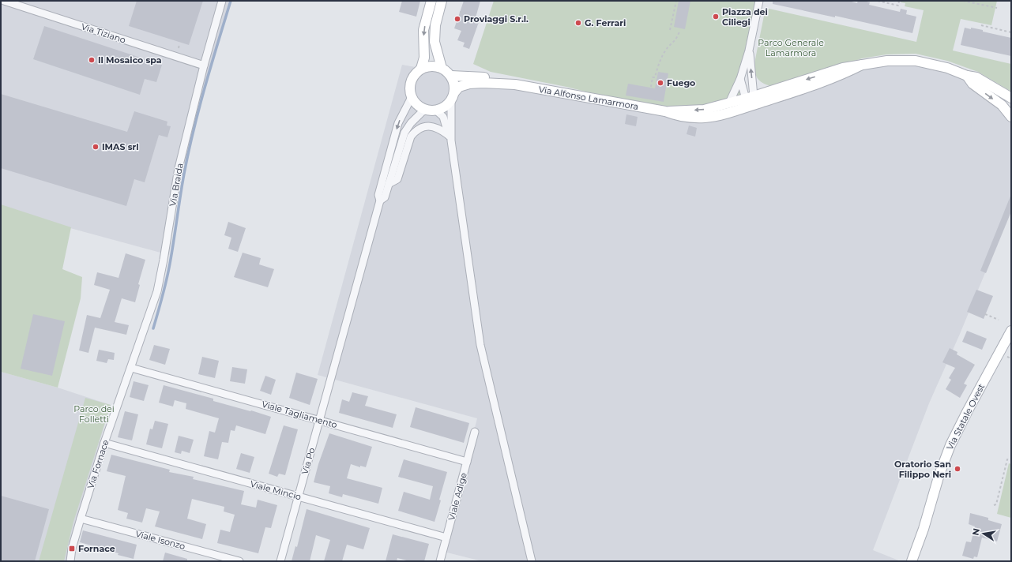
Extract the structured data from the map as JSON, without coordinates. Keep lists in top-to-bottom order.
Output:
{
  "streets": {
    "street": [
      "Via Tiziano",
      "Via Alfonso Lamarmora",
      "Via Braida",
      "Viale Tagliamento",
      "Via Statale Ovest",
      "Via Po",
      "Via Fornace",
      "Viale Mincio",
      "Viale Adige",
      "Viale Isonzo"
    ]
  },
  "crossings": [
    ["Via Tiziano", "Via Braida"],
    ["Via Braida", "Viale Tagliamento"],
    ["Via Braida", "Via Fornace"],
    ["Viale Tagliamento", "Via Po"],
    ["Viale Tagliamento", "Via Fornace"],
    ["Viale Tagliamento", "Viale Adige"],
    ["Via Po", "Viale Mincio"],
    ["Via Fornace", "Viale Mincio"],
    ["Via Fornace", "Viale Isonzo"],
    ["Viale Mincio", "Viale Adige"]
  ],
  "parks": ["Parco Generale Lamarmora", "Parco dei Folletti"],
  "places": {
    "other": [
      "Piazza dei Ciliegi",
      "Proviaggi S.r.l.",
      "G. Ferrari",
      "Il Mosaico spa",
      "Fuego",
      "IMAS srl",
      "Oratorio San Filippo Neri"
    ],
    "transit": ["Fornace"]
  },
  "north": "left"
}
